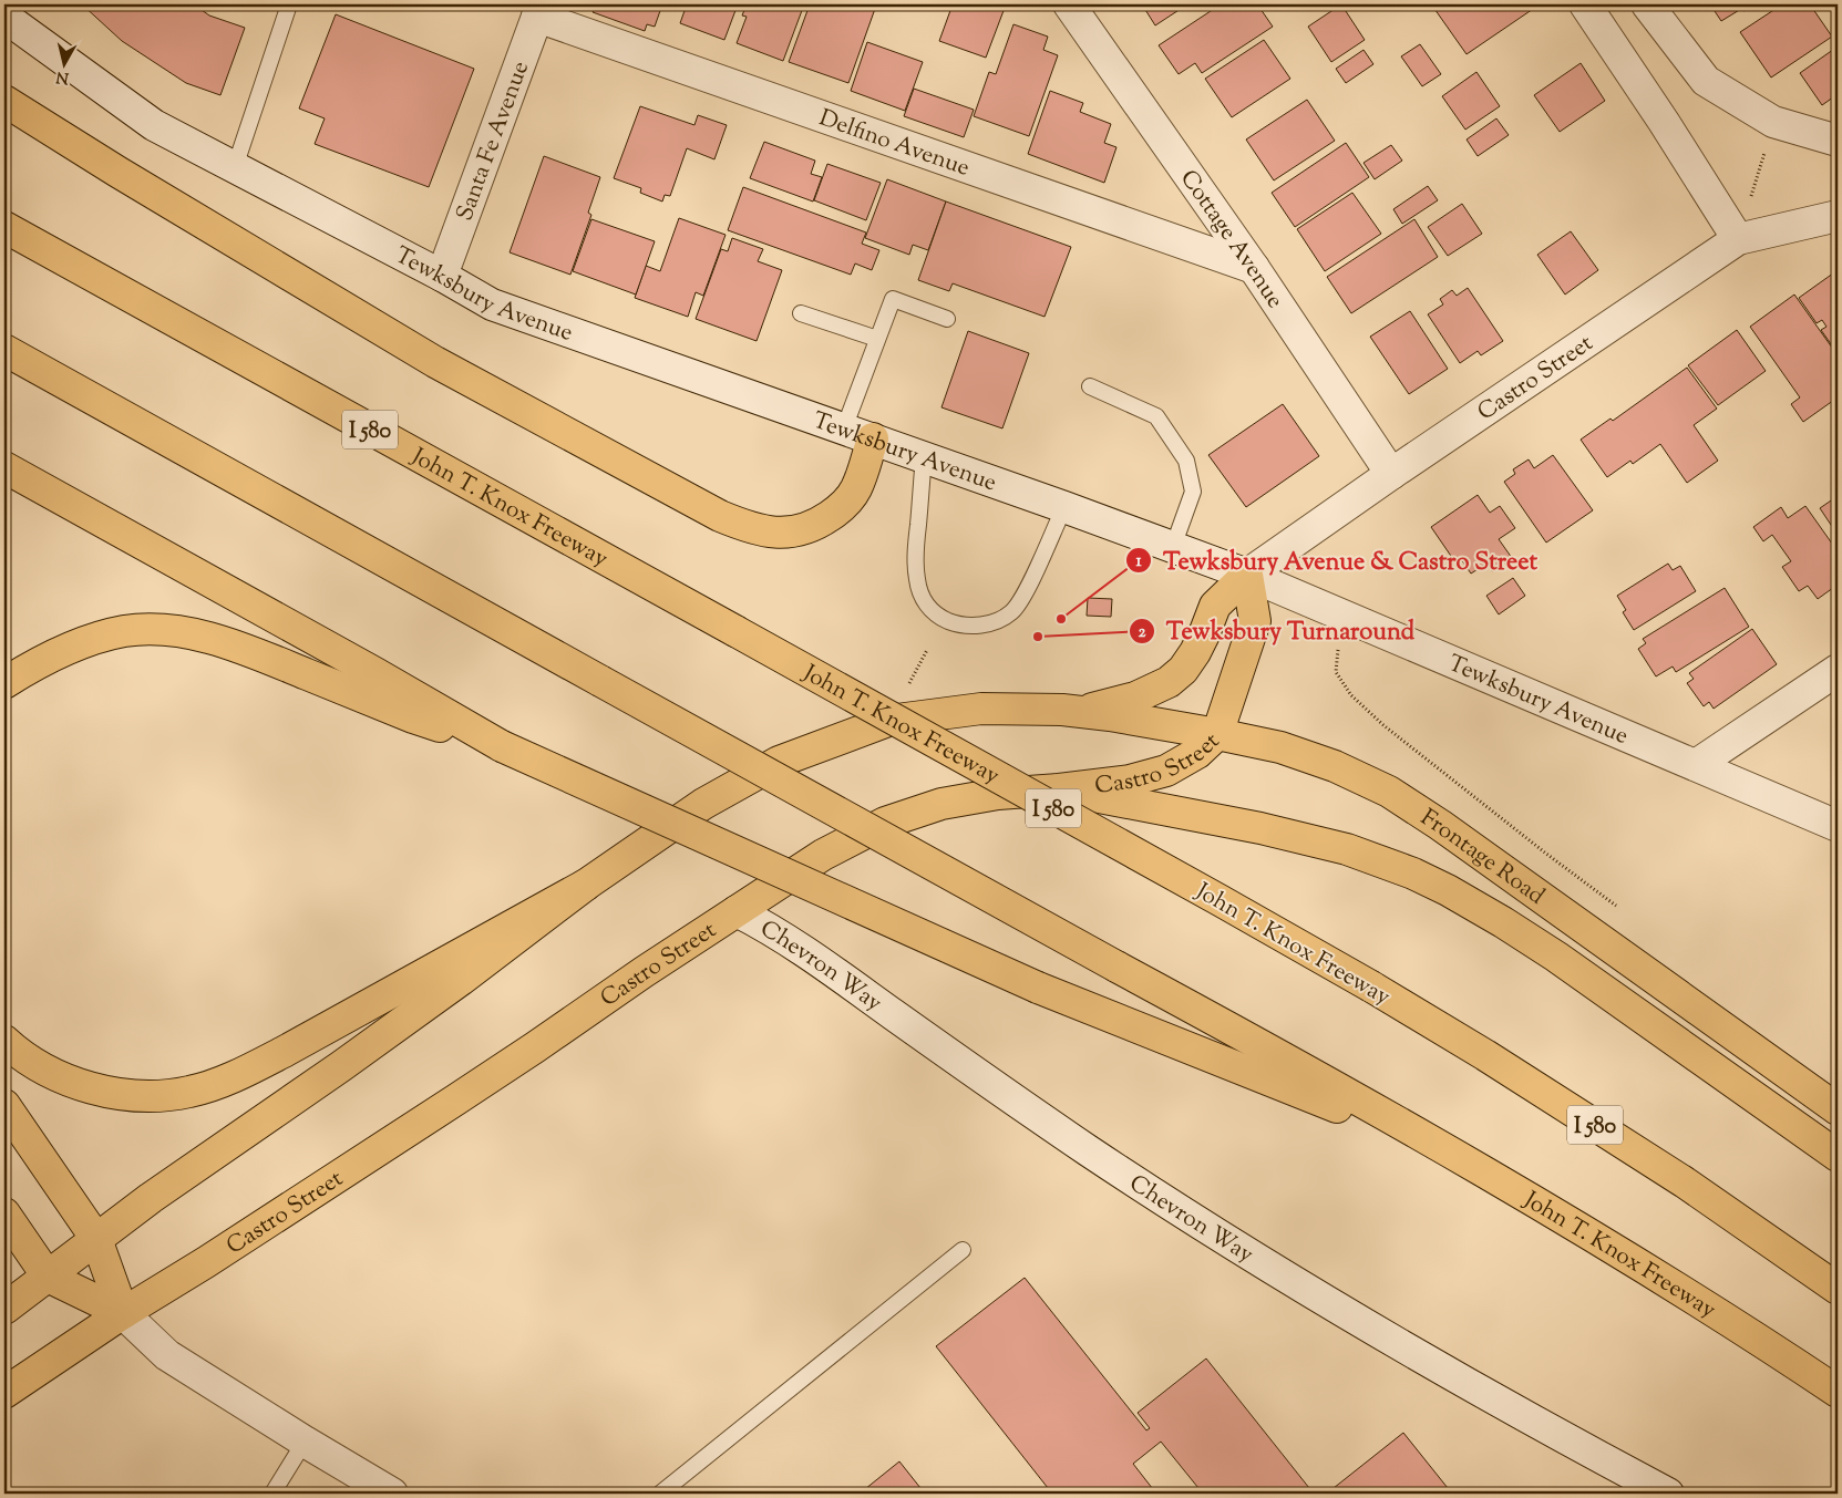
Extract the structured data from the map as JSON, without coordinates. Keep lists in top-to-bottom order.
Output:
{
  "streets": {
    "main road": [
      "Castro Street",
      "I 580",
      "John T. Knox Freeway",
      "Frontage Road"
    ],
    "street": [
      "Santa Fe Avenue",
      "Delfino Avenue",
      "Cottage Avenue",
      "Tewksbury Avenue",
      "Chevron Way"
    ]
  },
  "crossings": [
    ["Santa Fe Avenue", "Delfino Avenue"],
    ["Santa Fe Avenue", "Tewksbury Avenue"],
    ["Delfino Avenue", "Cottage Avenue"],
    ["Cottage Avenue", "Castro Street"],
    ["Tewksbury Avenue", "Castro Street"],
    ["Castro Street", "Frontage Road"],
    ["Castro Street", "Chevron Way"]
  ],
  "places": ["Tewksbury Avenue & Castro Street", "Tewksbury Turnaround"],
  "north": "bottom"
}
